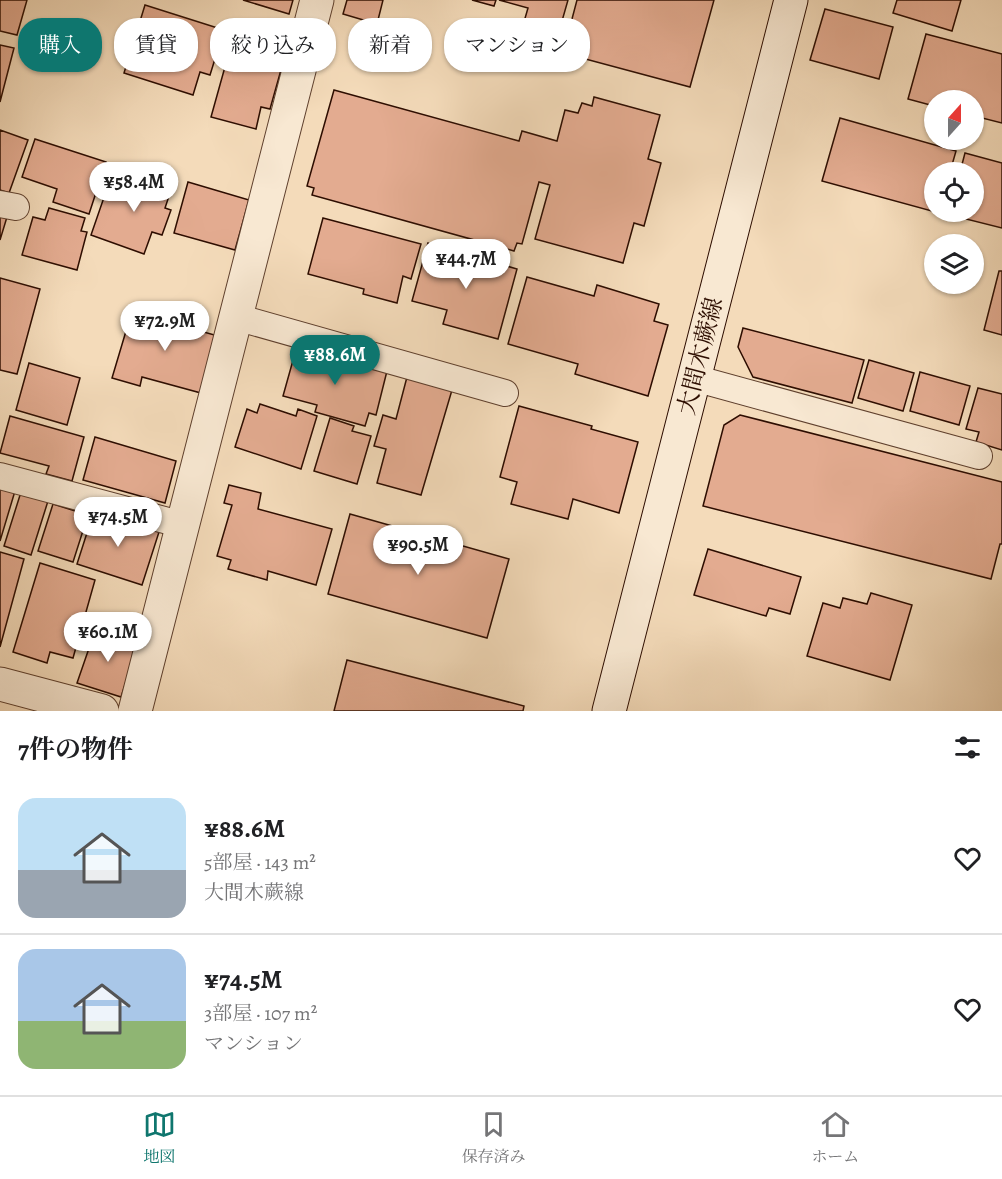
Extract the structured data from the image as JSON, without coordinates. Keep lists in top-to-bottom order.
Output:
{
  "streets": {
    "street": ["大間木蕨線"]
  },
  "north": "top",
  "page": {
    "chip": [
      "購入",
      "賃貸",
      "絞り込み",
      "新着",
      "マンション"
    ],
    "price": [
      "¥58.4M",
      "¥44.7M",
      "¥72.9M",
      "¥88.6M",
      "¥74.5M",
      "¥90.5M",
      "¥60.1M"
    ],
    "heading": "7件の物件",
    "list": [
      {
        "name": "¥88.6M",
        "note": "5部屋 · 143 m² · 大間木蕨線"
      },
      {
        "name": "¥74.5M",
        "note": "3部屋 · 107 m² · マンション"
      }
    ],
    "tabs": ["地図", "保存済み", "ホーム"]
  }
}
